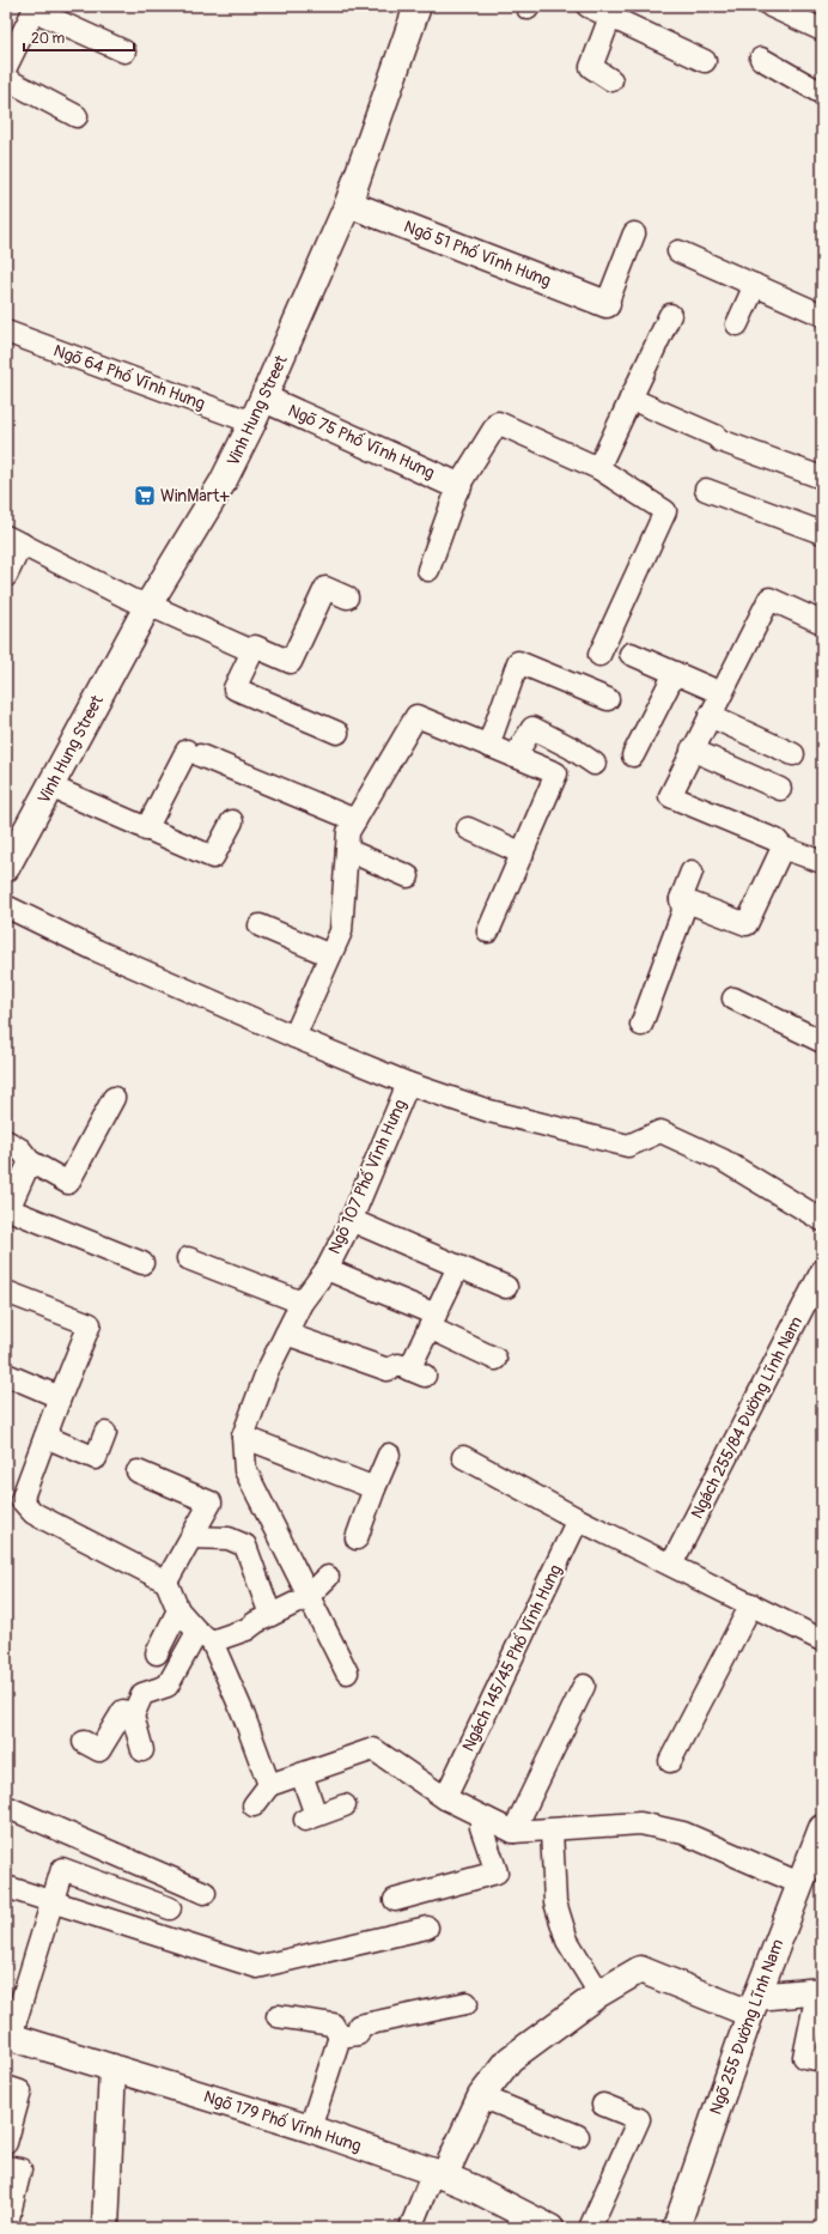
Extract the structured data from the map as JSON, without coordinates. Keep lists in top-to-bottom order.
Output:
{
  "streets": {
    "street": [
      "Ngõ 51 Phố Vĩnh Hưng",
      "Vinh Hung Street",
      "Ngõ 75 Phố Vĩnh Hưng",
      "Ngõ 255 Đường Lĩnh Nam",
      "Ngõ 179 Phố Vĩnh Hưng"
    ],
    "lane": [
      "Ngõ 64 Phố Vĩnh Hưng",
      "Ngõ 107 Phố Vĩnh Hưng",
      "Ngách 255/84 Đường Lĩnh Nam",
      "Ngách 145/45 Phố Vĩnh Hưng"
    ]
  },
  "crossings": [
    ["Ngõ 51 Phố Vĩnh Hưng", "Vinh Hung Street"],
    ["Ngõ 64 Phố Vĩnh Hưng", "Vinh Hung Street"],
    ["Vinh Hung Street", "Ngõ 75 Phố Vĩnh Hưng"]
  ],
  "places": {
    "supermarket": ["WinMart+"]
  },
  "scale_bar": "20 m"
}
